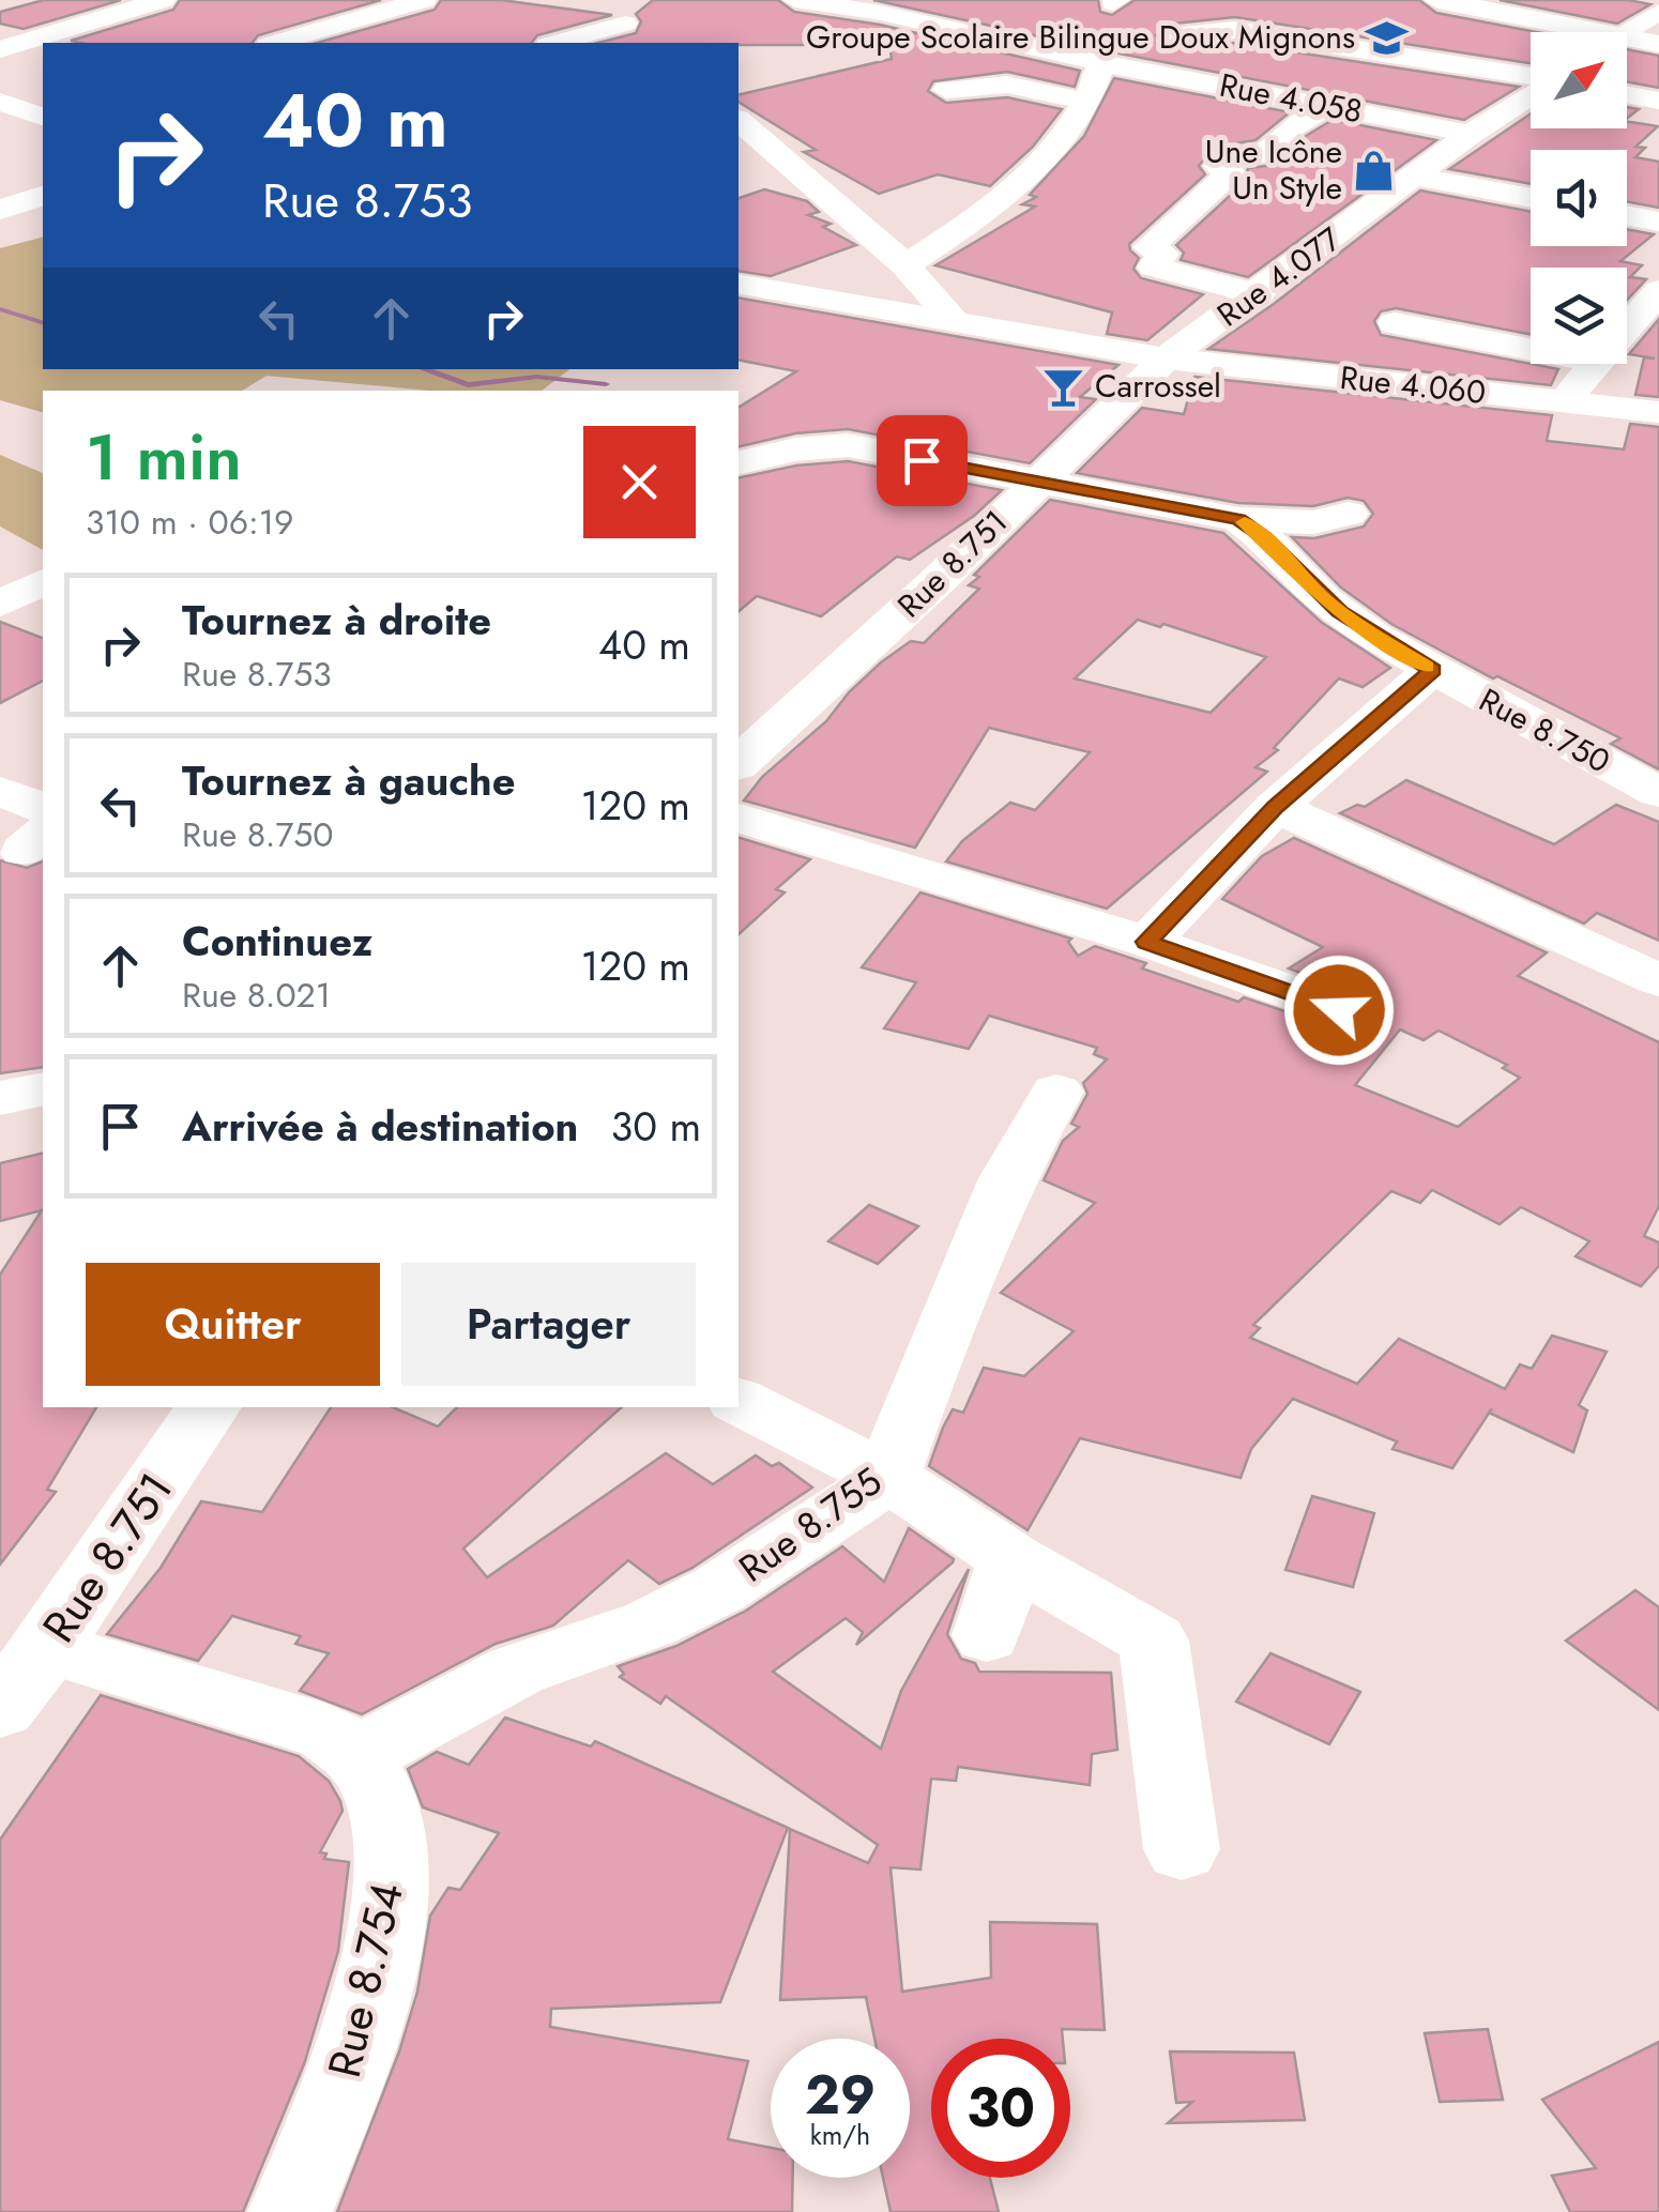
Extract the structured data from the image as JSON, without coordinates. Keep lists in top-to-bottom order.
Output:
{
  "streets": {
    "main road": ["Rue 4.077", "Rue 8.751"],
    "street": [
      "Rue 4.058",
      "Rue 4.060",
      "Rue 8.750",
      "Rue 8.755",
      "Rue 8.754"
    ]
  },
  "crossings": [
    ["Rue 4.058", "Rue 4.077"],
    ["Rue 4.077", "Rue 4.060"],
    ["Rue 4.077", "Rue 8.751"],
    ["Rue 4.060", "Rue 8.751"],
    ["Rue 8.751", "Rue 8.750"],
    ["Rue 8.755", "Rue 8.754"]
  ],
  "places": {
    "school or university": ["Groupe Scolaire Bilingue Doux Mignons"],
    "shop": ["Une Icône Un Style"],
    "bar": ["Carrossel"]
  },
  "north": "top right",
  "page": {
    "turn": ["40 m", "Rue 8.753"],
    "heading": ["1 min", "310 m · 06:19"],
    "list": [
      {
        "name": "Tournez à droite",
        "note": "Rue 8.753",
        "value": "40 m"
      },
      {
        "name": "Tournez à gauche",
        "note": "Rue 8.750",
        "value": "120 m"
      },
      {
        "name": "Continuez",
        "note": "Rue 8.021",
        "value": "120 m"
      },
      {
        "name": "Arrivée à destination",
        "value": "30 m"
      }
    ],
    "buttons": ["Quitter", "Partager"],
    "speed": "29 km/h",
    "limit": "30"
  }
}
